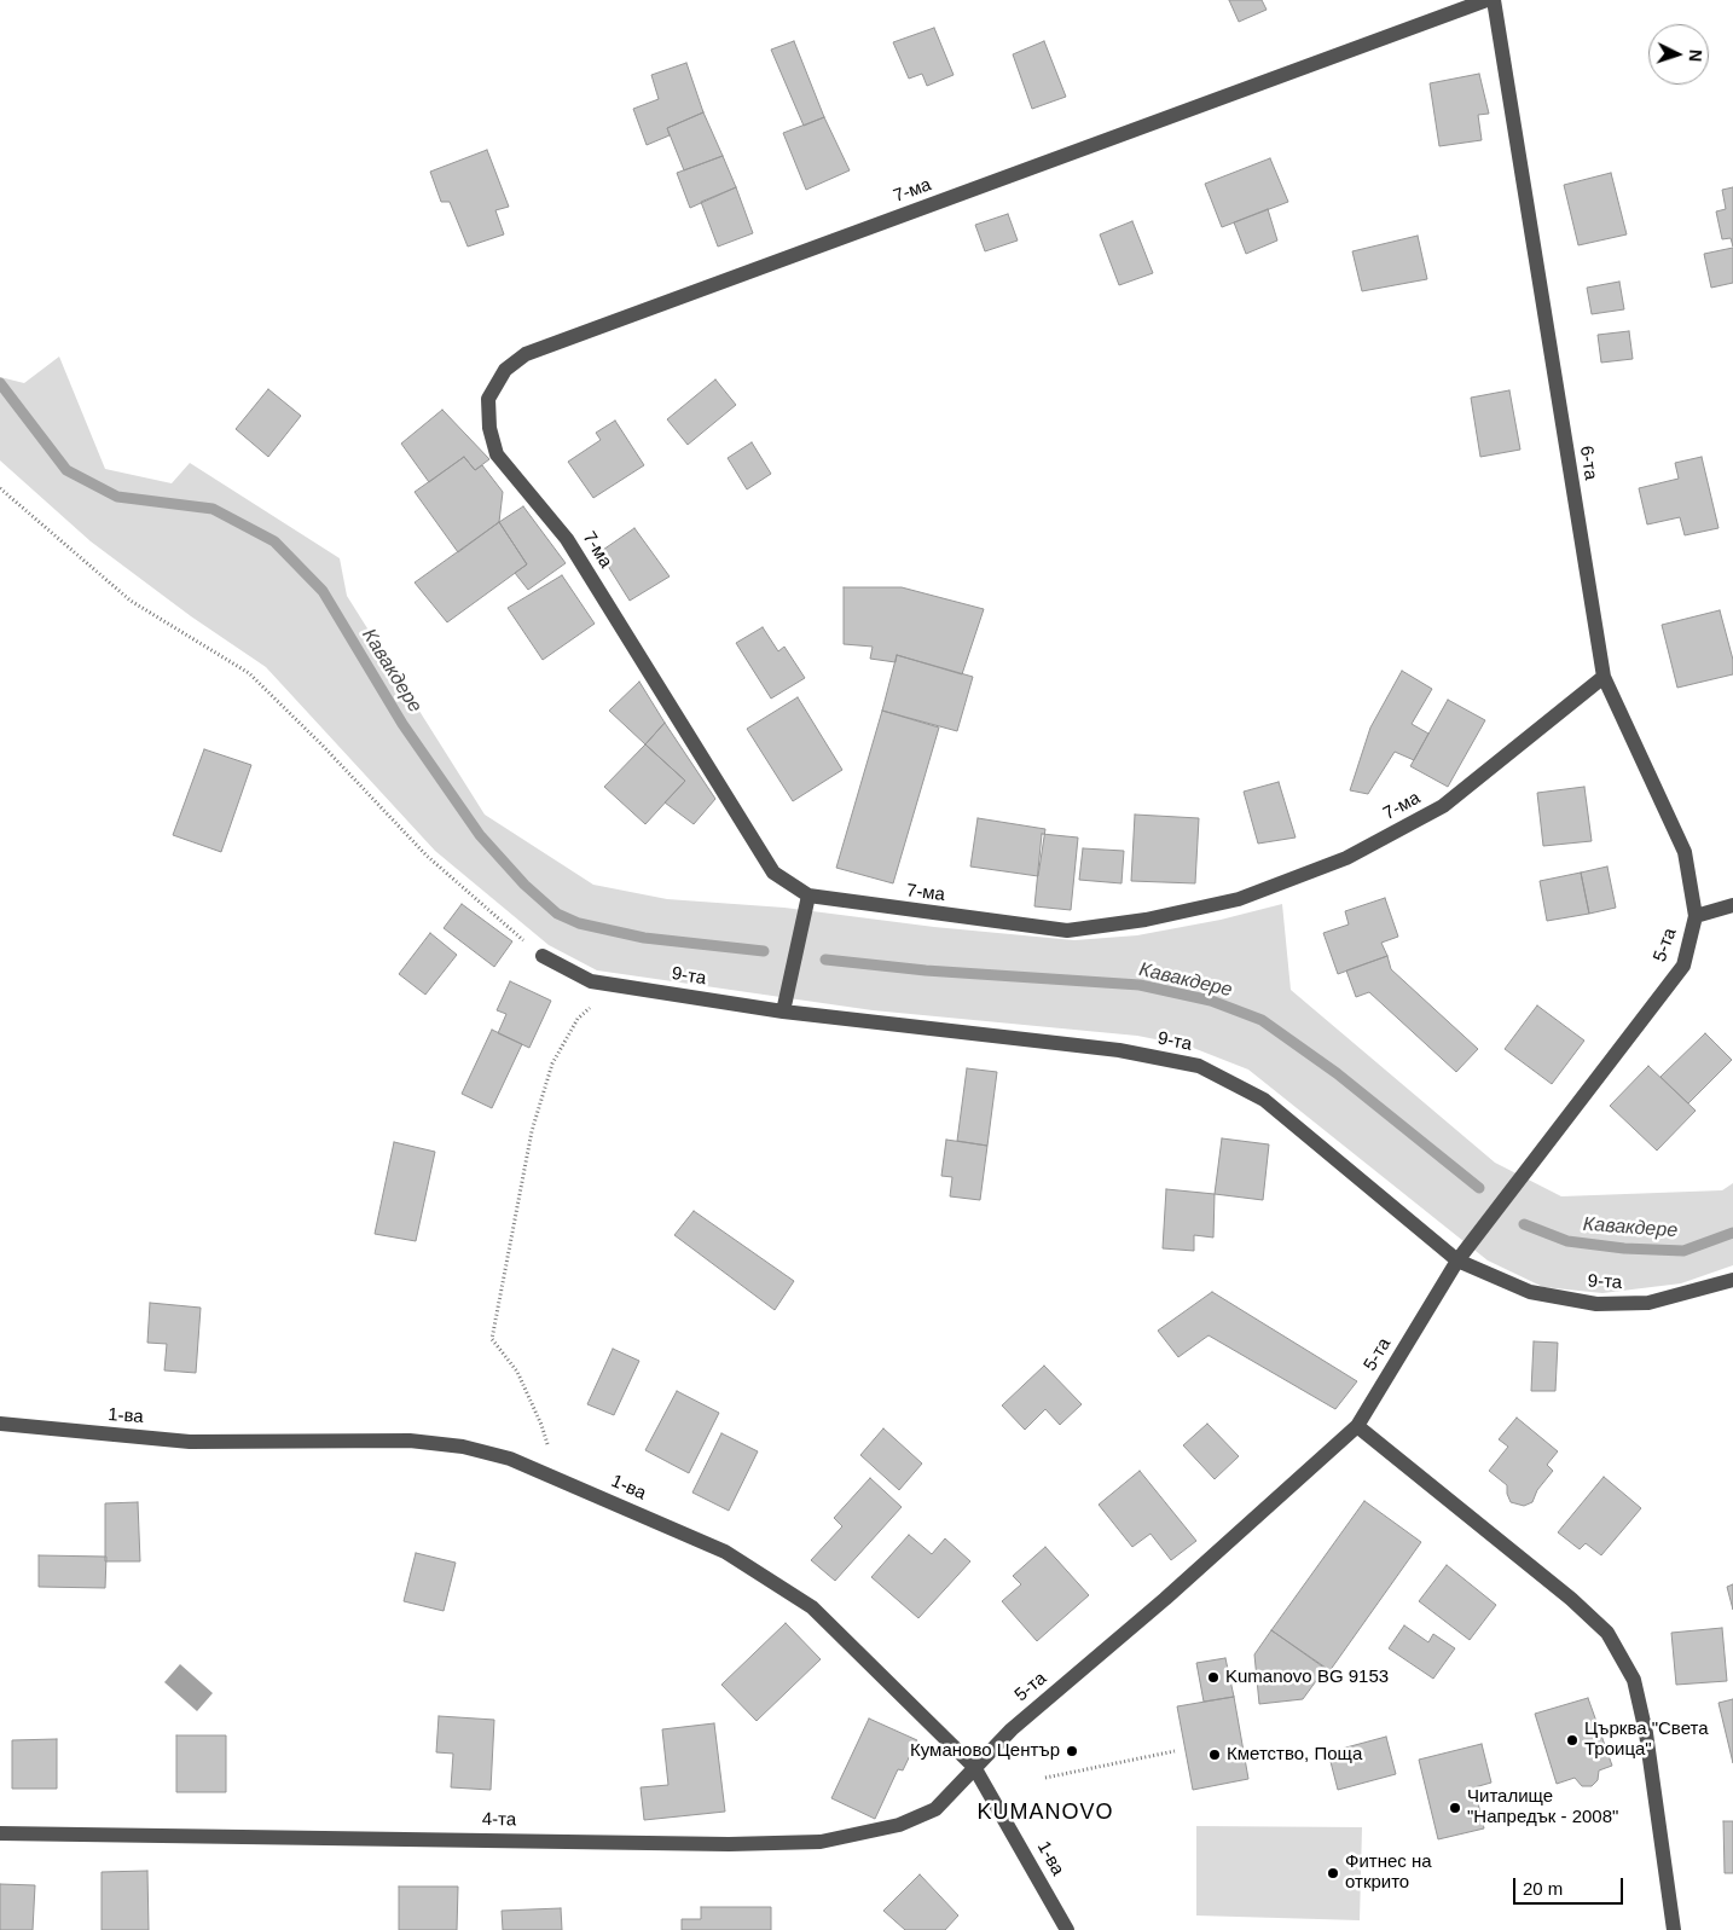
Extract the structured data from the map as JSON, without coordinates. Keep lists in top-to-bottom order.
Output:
{
  "streets": {
    "street": [
      "7-ма",
      "6-та",
      "5-та",
      "9-та",
      "1-ва",
      "4-та"
    ]
  },
  "crossings": [
    ["7-ма", "6-та"],
    ["6-та", "5-та"],
    ["5-та", "9-та"],
    ["5-та", "1-ва"],
    ["5-та", "4-та"],
    ["1-ва", "4-та"]
  ],
  "districts": ["KUMANOVO"],
  "water": ["Кавакдере"],
  "places": [
    "Kumanovo BG 9153",
    "Църква \"Света Троица\"",
    "Куманово Център",
    "Кметство, Поща",
    "Читалище \"Напредък - 2008\"",
    "Фитнес на открито"
  ],
  "scale_bar": "20 m",
  "north": "right"
}
